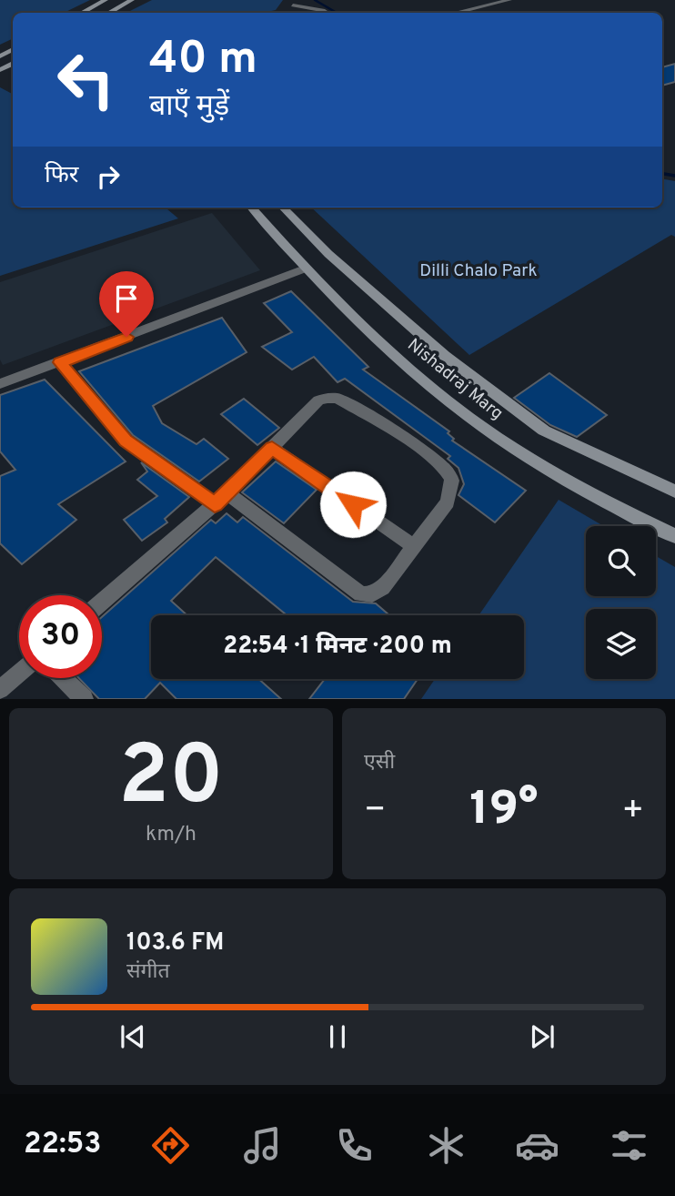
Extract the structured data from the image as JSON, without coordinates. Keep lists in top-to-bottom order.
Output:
{
  "streets": {
    "main road": ["Nishadraj Marg"]
  },
  "parks": ["Dilli Chalo Park"],
  "page": {
    "turn": ["40 m", "बाएँ मुड़ें"],
    "then": "फिर",
    "limit": "30",
    "trip": "22:54 · 1 मिनट · 200 m",
    "tile": [
      ["20", "km/h"],
      "एसी"
    ],
    "heat": ["−", "19°", "+"],
    "song": ["103.6 FM", "संगीत"],
    "tabs": "22:53"
  }
}
